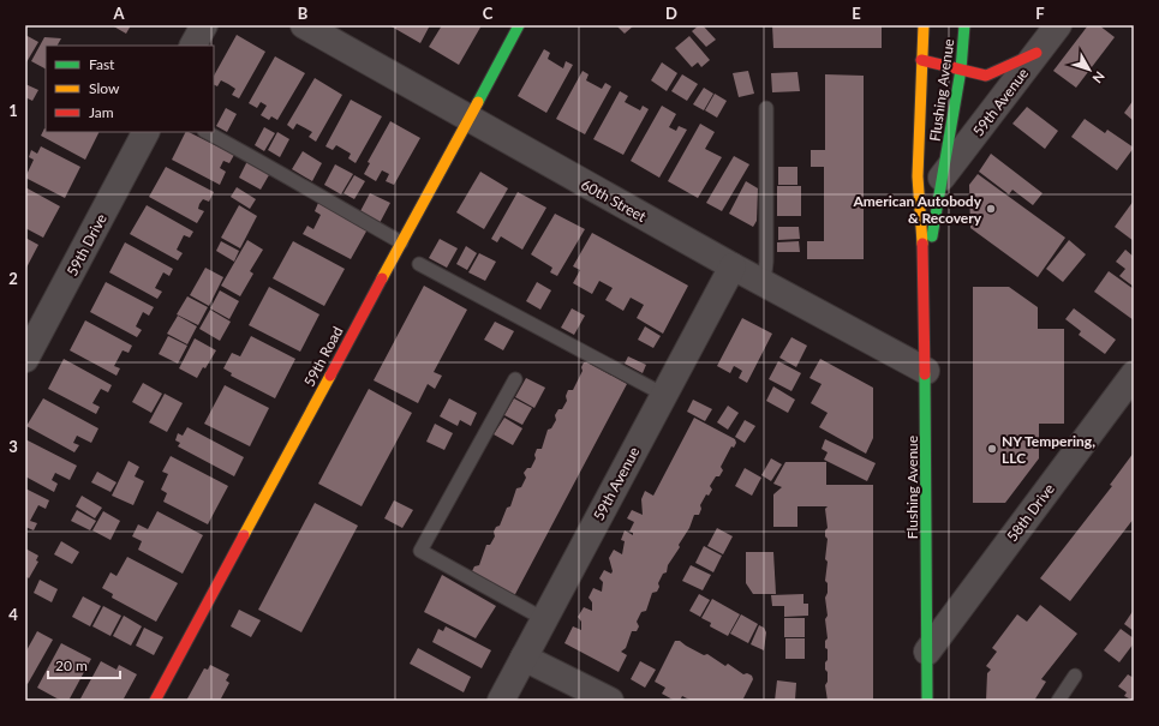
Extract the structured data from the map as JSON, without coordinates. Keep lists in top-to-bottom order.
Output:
{
  "streets": {
    "main road": ["Flushing Avenue", "59th Road"],
    "street": [
      "59th Avenue",
      "60th Street",
      "59th Drive",
      "58th Drive"
    ]
  },
  "crossings": [
    ["Flushing Avenue", "59th Avenue"],
    ["Flushing Avenue", "60th Street"],
    ["Flushing Avenue", "58th Drive"],
    ["59th Avenue", "60th Street"],
    ["60th Street", "59th Road"]
  ],
  "places": ["American Autobody & Recovery", "NY Tempering, LLC"],
  "legend": ["Fast", "Slow", "Jam"],
  "scale_bar": "20 m",
  "north": "bottom right",
  "grid": {
    "columns": [
      "A",
      "B",
      "C",
      "D",
      "E",
      "F"
    ],
    "rows": [
      "1",
      "2",
      "3",
      "4"
    ]
  }
}
